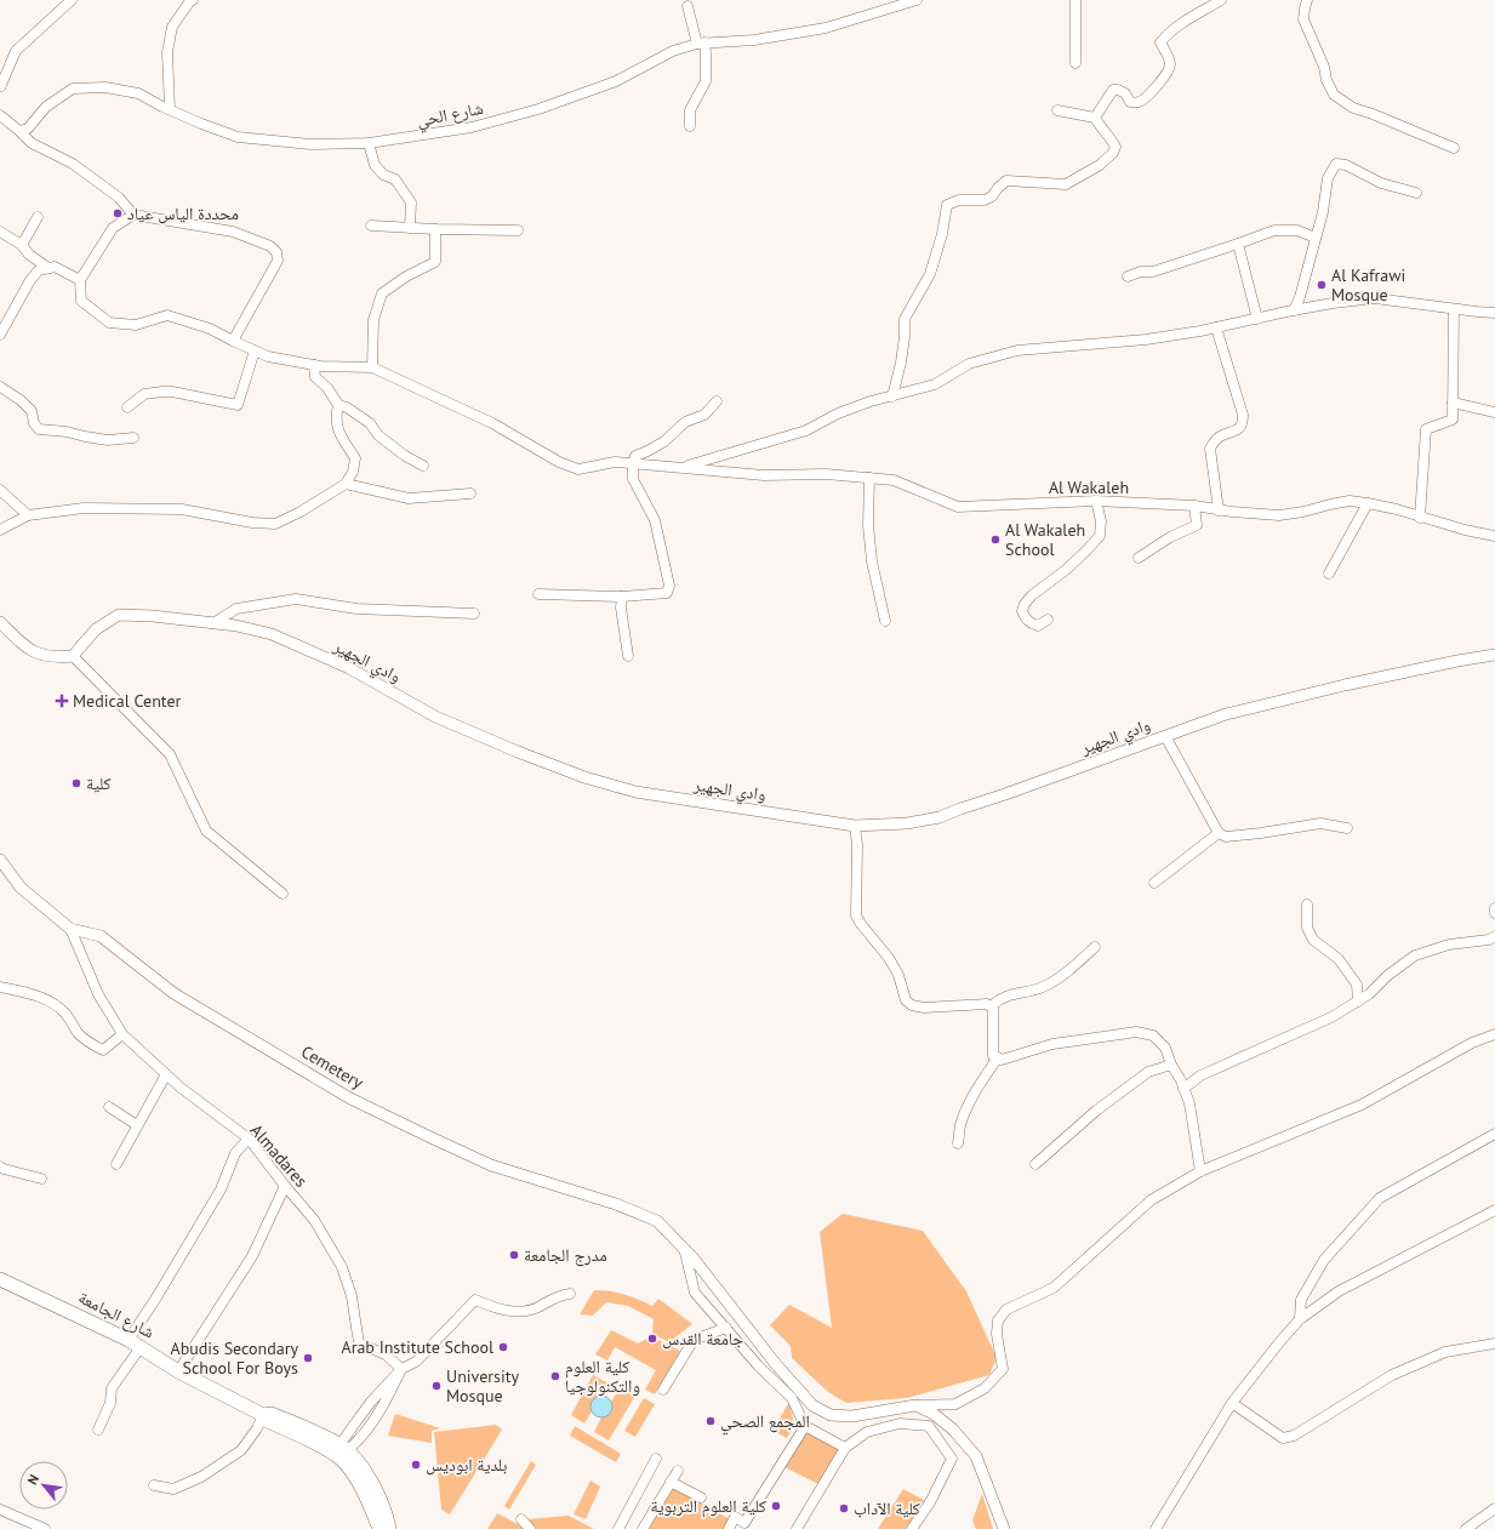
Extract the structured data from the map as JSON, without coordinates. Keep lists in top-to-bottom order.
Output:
{
  "streets": {
    "main road": ["شارع الجامعة"],
    "street": [
      "شارع الحي",
      "Al Wakaleh",
      "وادي الجهير",
      "Cemetery",
      "Almadares"
    ]
  },
  "crossings": [
    ["Cemetery", "Almadares"]
  ],
  "places": {
    "other": [
      "محددة الياس عياد",
      "Al Kafrawi Mosque",
      "Al Wakaleh School",
      "كلية",
      "مدرج الجامعة",
      "جامعة القدس",
      "Arab Institute School",
      "Abudis Secondary School For Boys",
      "كلية العلوم والتكنولوجيا",
      "University Mosque",
      "المجمع الصحي",
      "بلدية ابوديس",
      "كلية العلوم التربوية",
      "كلية الآداب"
    ],
    "health": ["Medical Center"]
  },
  "north": "top left"
}
